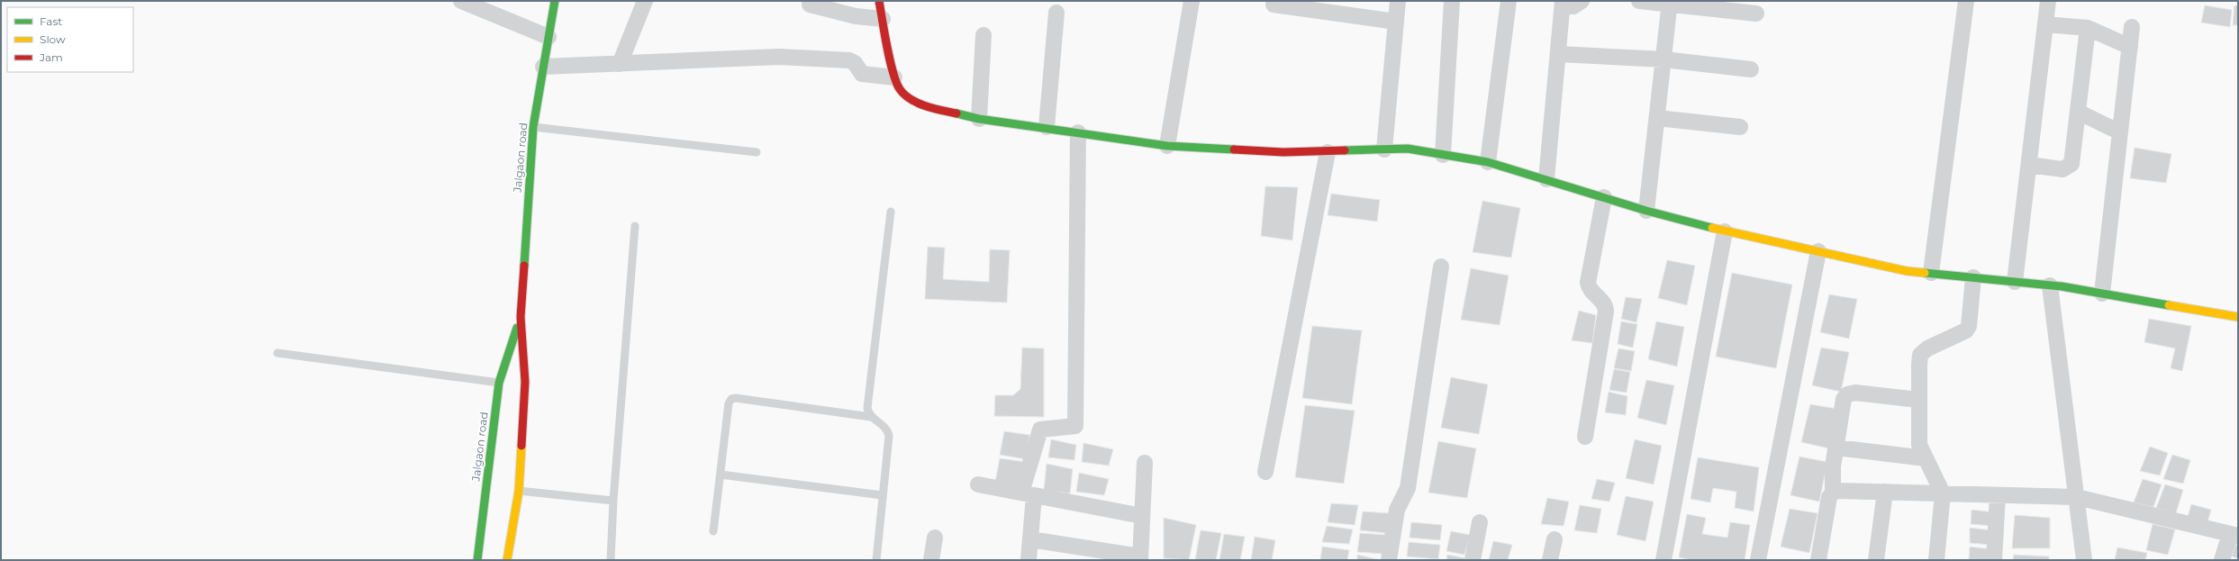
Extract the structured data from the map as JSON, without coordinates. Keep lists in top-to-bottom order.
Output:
{
  "streets": {
    "main road": ["Jalgaon road"]
  },
  "legend": ["Fast", "Slow", "Jam"]
}
